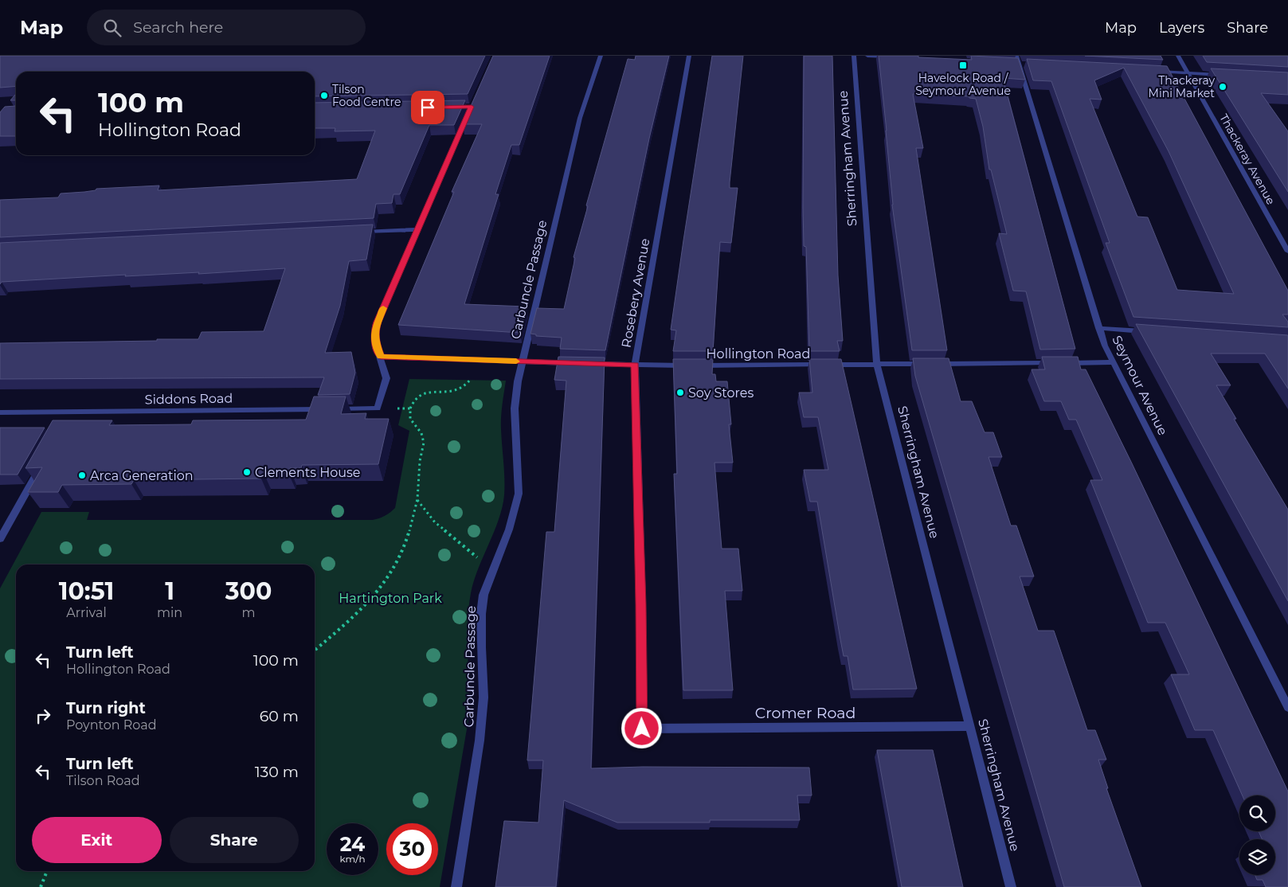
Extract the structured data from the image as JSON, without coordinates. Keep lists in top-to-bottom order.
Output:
{
  "streets": {
    "street": [
      "Sherringham Avenue",
      "Thackeray Avenue",
      "Carbuncle Passage",
      "Rosebery Avenue",
      "Hollington Road",
      "Seymour Avenue",
      "Siddons Road",
      "Cromer Road"
    ]
  },
  "crossings": [
    ["Sherringham Avenue", "Hollington Road"],
    ["Sherringham Avenue", "Cromer Road"],
    ["Carbuncle Passage", "Hollington Road"],
    ["Rosebery Avenue", "Hollington Road"],
    ["Rosebery Avenue", "Cromer Road"],
    ["Hollington Road", "Seymour Avenue"]
  ],
  "parks": ["Hartington Park"],
  "places": {
    "transit": ["Havelock Road / Seymour Avenue"],
    "other": [
      "Thackeray Mini Market",
      "Tilson Food Centre",
      "Soy Stores",
      "Clements House",
      "Arca Generation"
    ]
  },
  "page": {
    "header": "Map",
    "search": "Search here",
    "nav": ["Map", "Layers", "Share"],
    "turn": ["100 m", "Hollington Road"],
    "eta": [
      "10:51",
      "Arrival",
      "1",
      "min",
      "300",
      "m"
    ],
    "list": [
      {
        "name": "Turn left",
        "note": "Hollington Road",
        "value": "100 m"
      },
      {
        "name": "Turn right",
        "note": "Poynton Road",
        "value": "60 m"
      },
      {
        "name": "Turn left",
        "note": "Tilson Road",
        "value": "130 m"
      }
    ],
    "buttons": ["Exit", "Share"],
    "speed": "24 km/h",
    "limit": "30"
  }
}
